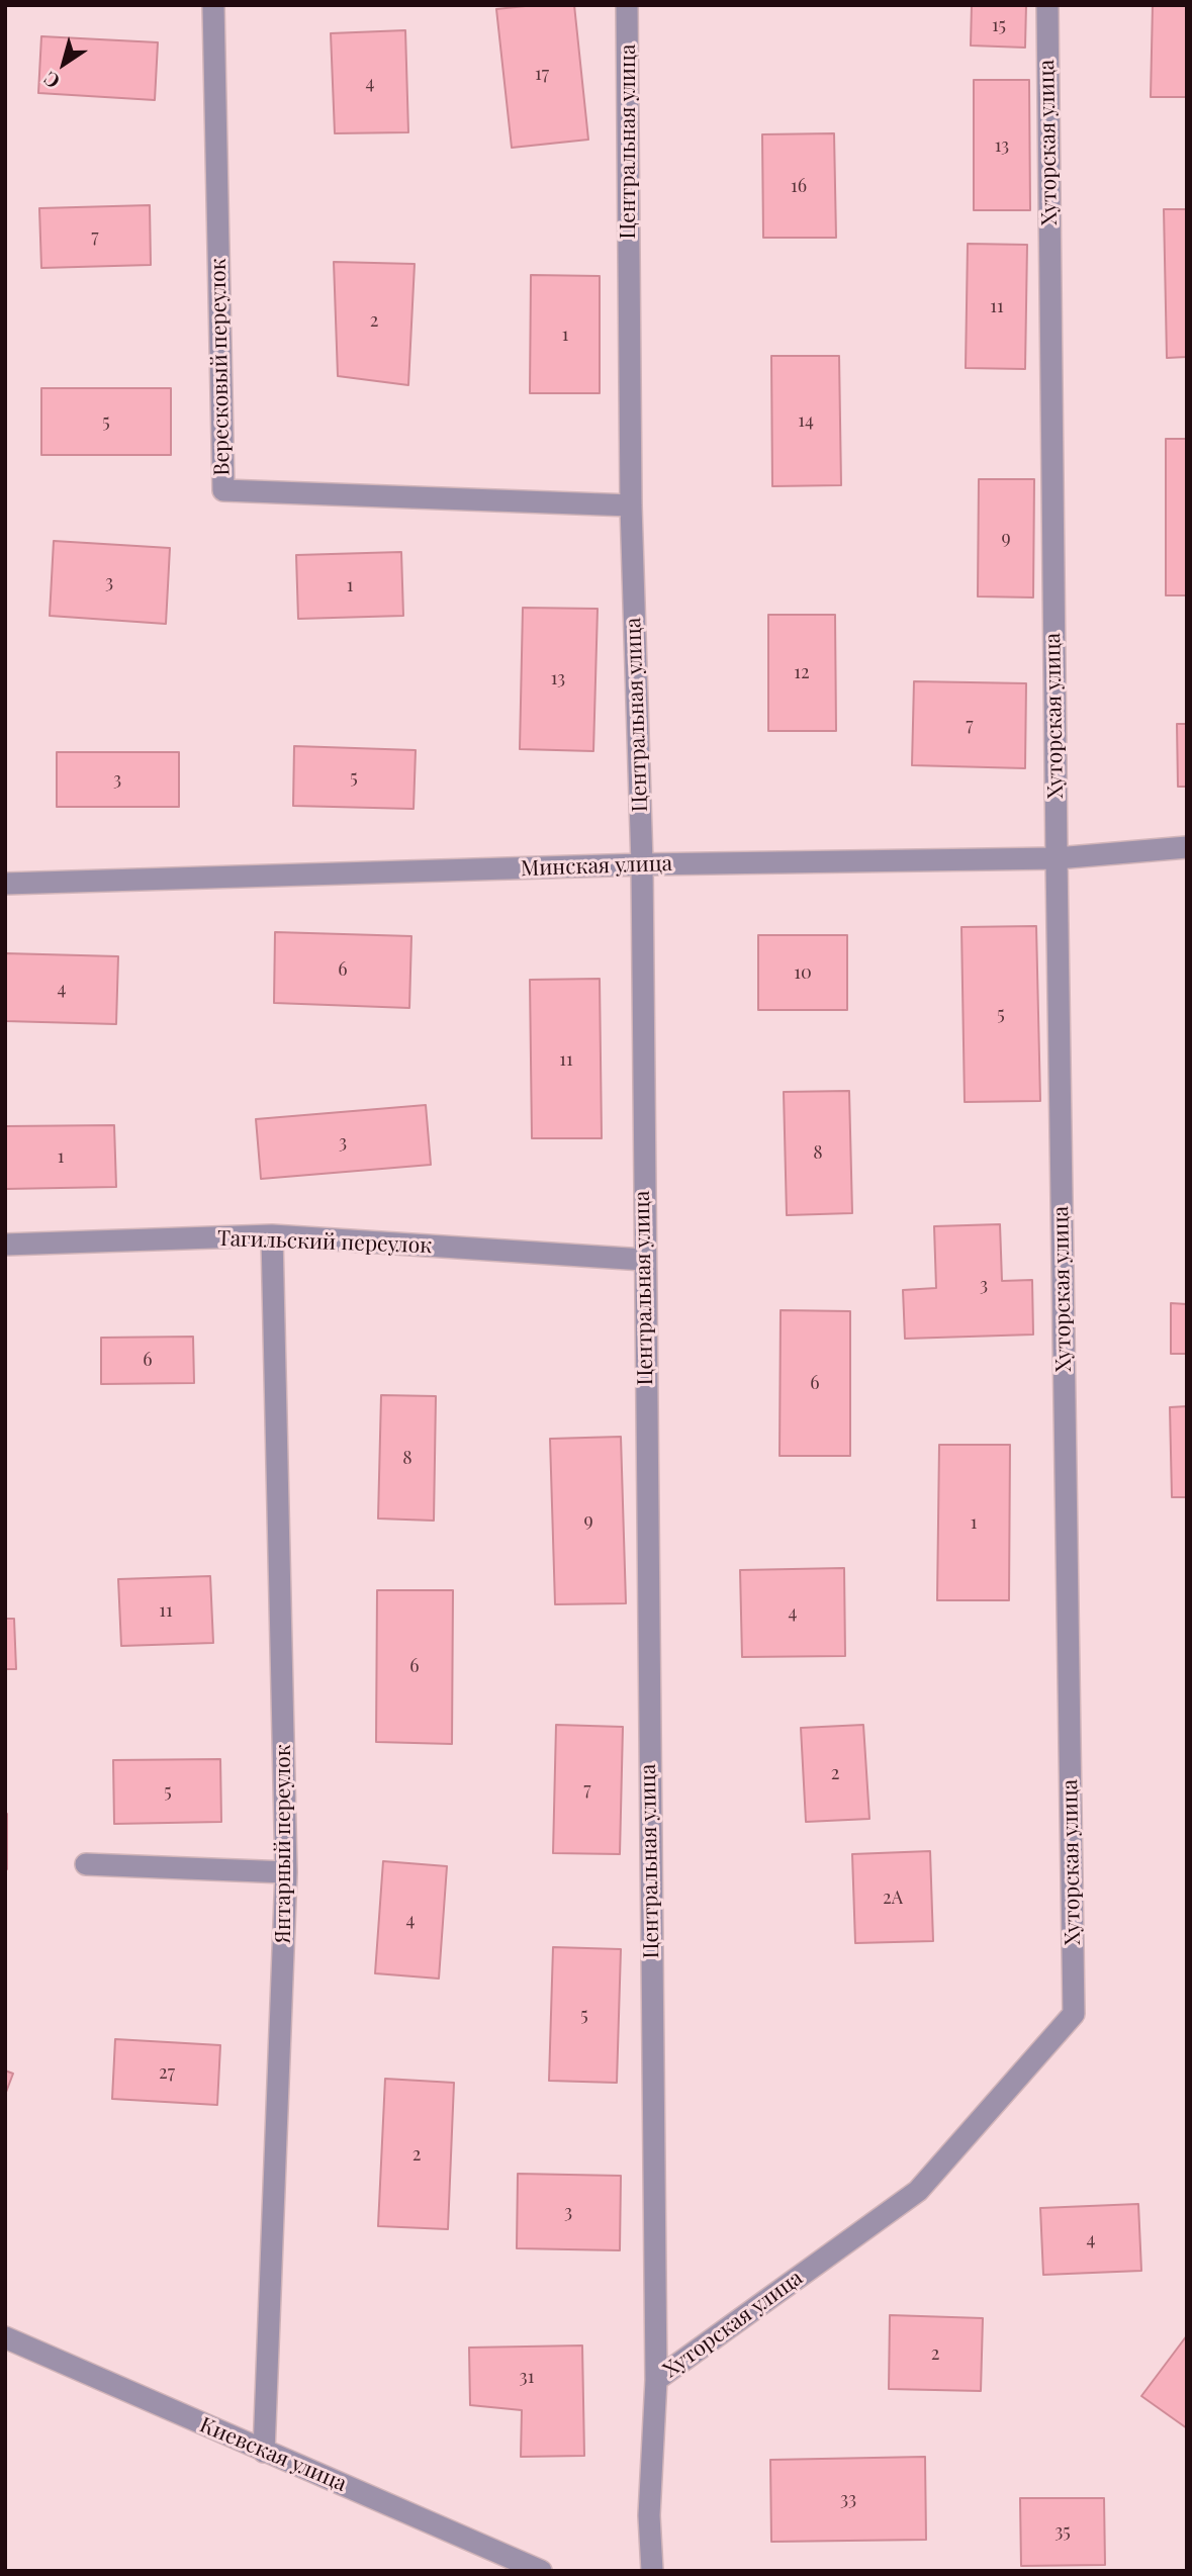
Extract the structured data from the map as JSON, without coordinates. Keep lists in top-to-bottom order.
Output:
{
  "streets": {
    "street": [
      "Центральная улица",
      "Хуторская улица",
      "Вересковый переулок",
      "Минская улица",
      "Тагильский переулок",
      "Янтарный переулок",
      "Киевская улица"
    ]
  },
  "crossings": [
    ["Центральная улица", "Хуторская улица"],
    ["Центральная улица", "Вересковый переулок"],
    ["Центральная улица", "Минская улица"],
    ["Центральная улица", "Тагильский переулок"],
    ["Хуторская улица", "Минская улица"],
    ["Тагильский переулок", "Янтарный переулок"],
    ["Янтарный переулок", "Киевская улица"]
  ],
  "house_numbers": [
    "15",
    "17",
    "4",
    "13",
    "16",
    "7",
    "11",
    "2",
    "1",
    "14",
    "5",
    "9",
    "3",
    "1",
    "12",
    "13",
    "7",
    "5",
    "3",
    "6",
    "10",
    "4",
    "5",
    "11",
    "3",
    "8",
    "1",
    "3",
    "6",
    "6",
    "8",
    "9",
    "1",
    "11",
    "4",
    "6",
    "2",
    "7",
    "5",
    "2А",
    "4",
    "5",
    "27",
    "2",
    "3",
    "4",
    "2",
    "31",
    "33",
    "35"
  ],
  "north": "bottom left"
}
